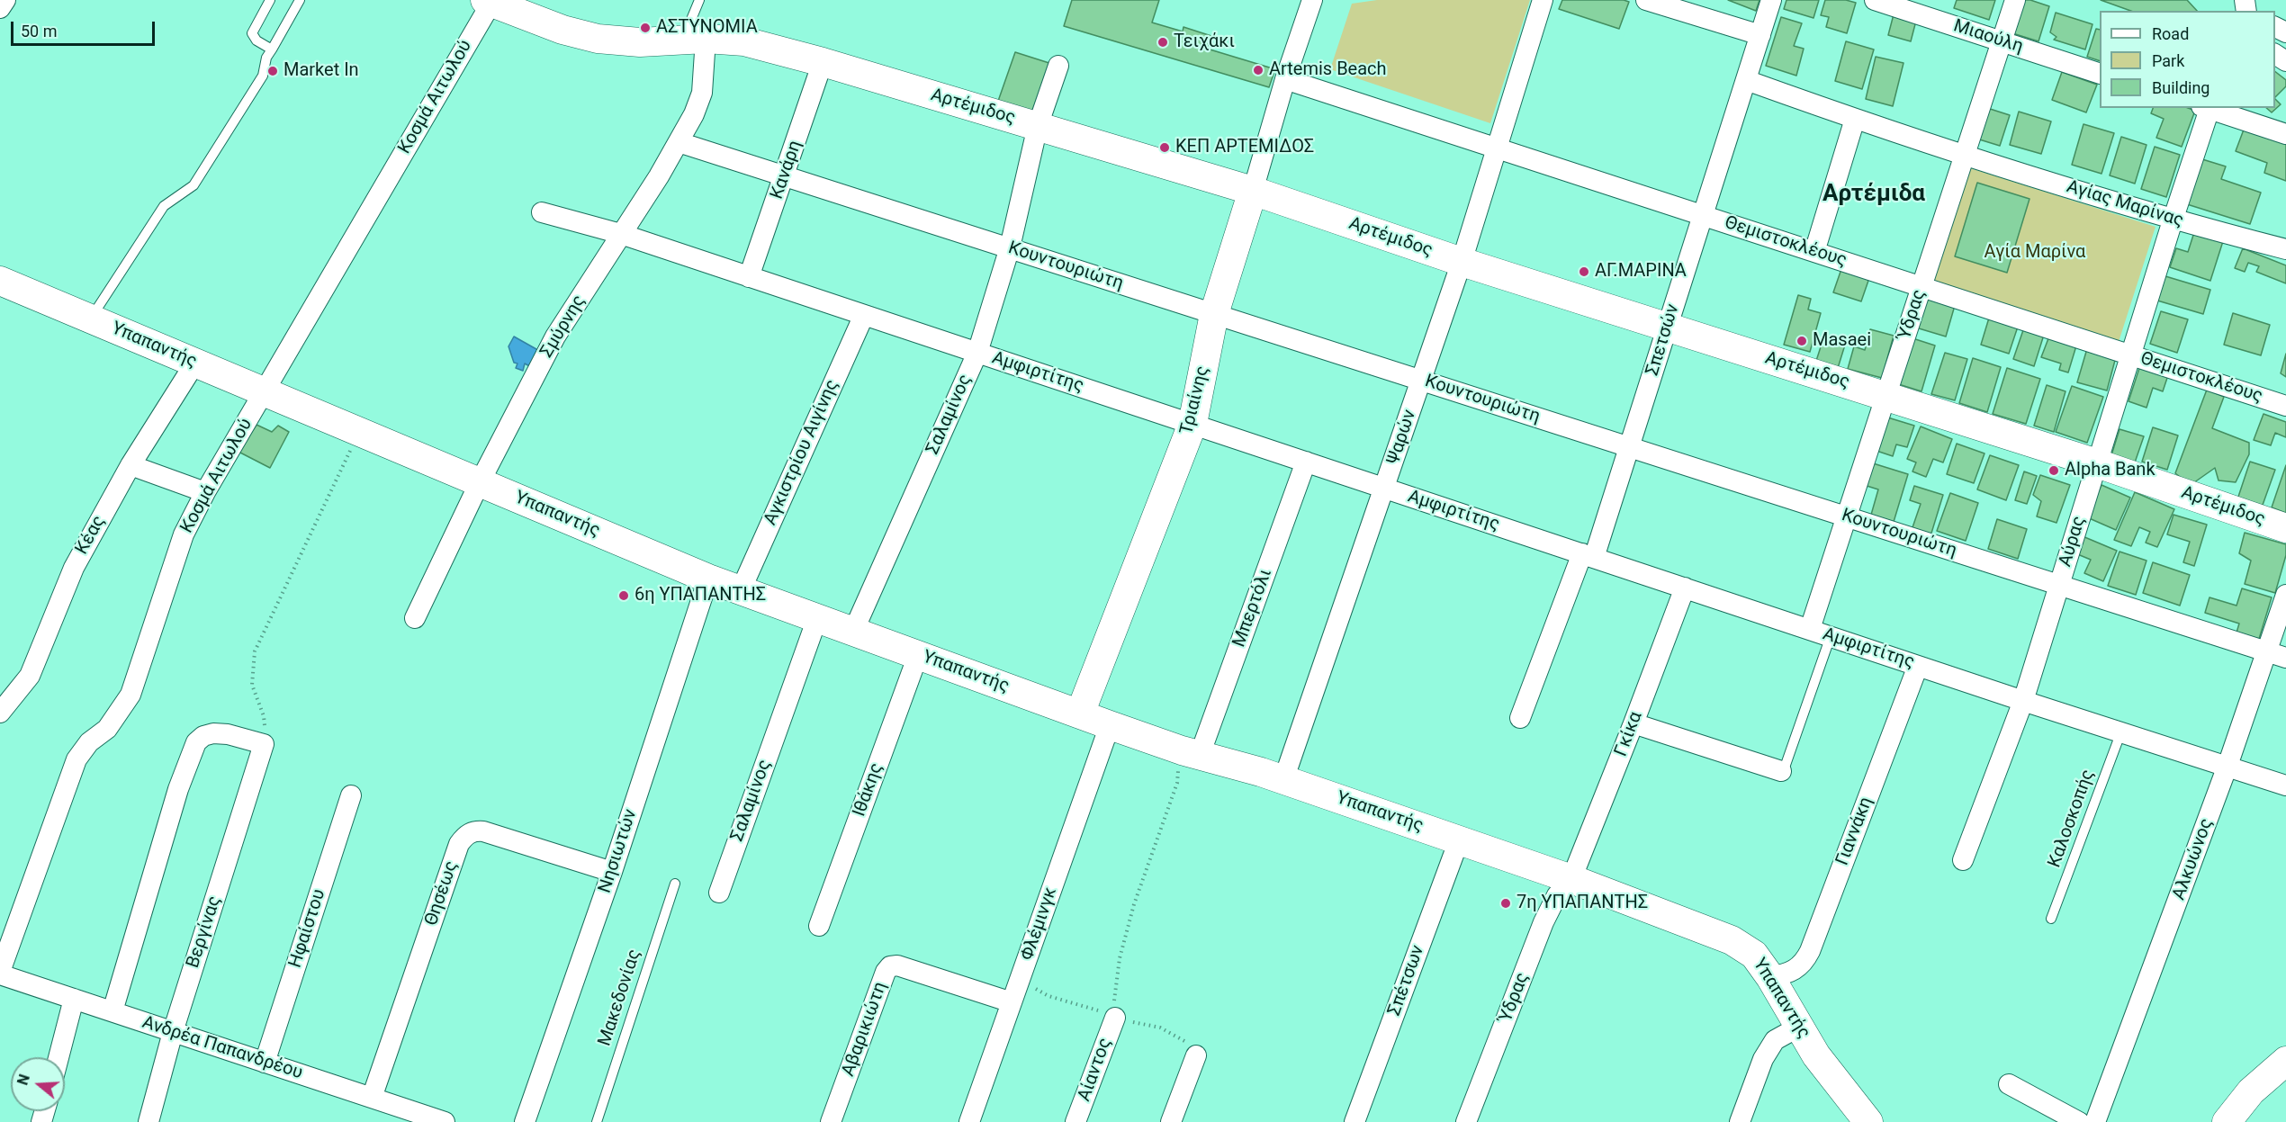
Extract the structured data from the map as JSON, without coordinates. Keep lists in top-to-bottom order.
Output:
{
  "streets": {
    "street": [
      "Μιαούλη",
      "Κοσμά Αιτωλού",
      "Αρτέμιδος",
      "Κανάρη",
      "Αγίας Μαρίνας",
      "Θεμιστοκλέους",
      "Κουντουριώτη",
      "Ύδρας",
      "Σμύρνης",
      "Σπετσών",
      "Υπαπαντής",
      "Αμφιρτίτης",
      "Τριαίνης",
      "Σαλαμίνος",
      "Ψαρών",
      "Αγκιστρίου Αιγίνης",
      "Κέας",
      "Αύρας",
      "Μπερτόλι",
      "Γκίκα",
      "Ιθάκης",
      "Γιαννάκη",
      "Νησιωτών",
      "Αλκυώνος",
      "Θησέως",
      "Φλέμινγκ",
      "Ηφαίστου",
      "Βεργίνας",
      "Σπέτσων",
      "Αβαρικιώτη",
      "Ανδρέα Παπανδρέου",
      "Αίαντος"
    ],
    "lane": ["Καλοσκοπής", "Μακεδονίας"]
  },
  "crossings": [
    ["Μιαούλη", "Ύδρας"],
    ["Κοσμά Αιτωλού", "Αρτέμιδος"],
    ["Κοσμά Αιτωλού", "Υπαπαντής"],
    ["Κοσμά Αιτωλού", "Ανδρέα Παπανδρέου"],
    ["Αρτέμιδος", "Κανάρη"],
    ["Αρτέμιδος", "Ύδρας"],
    ["Αρτέμιδος", "Σμύρνης"],
    ["Αρτέμιδος", "Σπετσών"],
    ["Αρτέμιδος", "Τριαίνης"],
    ["Αρτέμιδος", "Σαλαμίνος"],
    ["Αρτέμιδος", "Ψαρών"],
    ["Αρτέμιδος", "Αύρας"],
    ["Κανάρη", "Κουντουριώτη"],
    ["Κανάρη", "Αμφιρτίτης"],
    ["Αγίας Μαρίνας", "Ύδρας"],
    ["Αγίας Μαρίνας", "Σπετσών"],
    ["Αγίας Μαρίνας", "Αύρας"],
    ["Θεμιστοκλέους", "Ύδρας"],
    ["Θεμιστοκλέους", "Σπετσών"],
    ["Θεμιστοκλέους", "Τριαίνης"],
    ["Θεμιστοκλέους", "Ψαρών"],
    ["Θεμιστοκλέους", "Αύρας"],
    ["Κουντουριώτη", "Ύδρας"],
    ["Κουντουριώτη", "Σμύρνης"],
    ["Κουντουριώτη", "Σπετσών"],
    ["Κουντουριώτη", "Τριαίνης"],
    ["Κουντουριώτη", "Σαλαμίνος"],
    ["Κουντουριώτη", "Ψαρών"],
    ["Κουντουριώτη", "Αύρας"],
    ["Κουντουριώτη", "Αλκυώνος"],
    ["Ύδρας", "Υπαπαντής"],
    ["Ύδρας", "Αμφιρτίτης"],
    ["Ύδρας", "Γκίκα"],
    ["Σμύρνης", "Υπαπαντής"],
    ["Σμύρνης", "Αμφιρτίτης"],
    ["Σπετσών", "Αμφιρτίτης"],
    ["Υπαπαντής", "Τριαίνης"],
    ["Υπαπαντής", "Σαλαμίνος"],
    ["Υπαπαντής", "Ψαρών"],
    ["Υπαπαντής", "Αγκιστρίου Αιγίνης"],
    ["Υπαπαντής", "Κέας"],
    ["Υπαπαντής", "Μπερτόλι"],
    ["Υπαπαντής", "Γκίκα"],
    ["Υπαπαντής", "Ιθάκης"],
    ["Υπαπαντής", "Γιαννάκη"],
    ["Υπαπαντής", "Νησιωτών"],
    ["Υπαπαντής", "Φλέμινγκ"],
    ["Υπαπαντής", "Σπέτσων"],
    ["Αμφιρτίτης", "Τριαίνης"],
    ["Αμφιρτίτης", "Σαλαμίνος"],
    ["Αμφιρτίτης", "Ψαρών"],
    ["Αμφιρτίτης", "Αγκιστρίου Αιγίνης"],
    ["Αμφιρτίτης", "Αύρας"],
    ["Αμφιρτίτης", "Μπερτόλι"],
    ["Αμφιρτίτης", "Γκίκα"],
    ["Αμφιρτίτης", "Καλοσκοπής"],
    ["Αμφιρτίτης", "Γιαννάκη"],
    ["Αμφιρτίτης", "Αλκυώνος"],
    ["Νησιωτών", "Θησέως"],
    ["Θησέως", "Ανδρέα Παπανδρέου"],
    ["Φλέμινγκ", "Αβαρικιώτη"],
    ["Ηφαίστου", "Ανδρέα Παπανδρέου"],
    ["Βεργίνας", "Ανδρέα Παπανδρέου"]
  ],
  "districts": ["Αρτέμιδα"],
  "parks": ["Αγία Μαρίνα"],
  "places": [
    "ΑΣΤΥΝΟΜΙΑ",
    "Τειχάκι",
    "Artemis Beach",
    "Market In",
    "ΚΕΠ ΑΡΤΕΜΙΔΟΣ",
    "ΑΓ.ΜΑΡΙΝΑ",
    "Masaei",
    "Alpha Bank",
    "6η ΥΠΑΠΑΝΤΗΣ",
    "7η ΥΠΑΠΑΝΤΗΣ"
  ],
  "legend": ["Road", "Park", "Building"],
  "scale_bar": "50 m",
  "north": "left"
}
